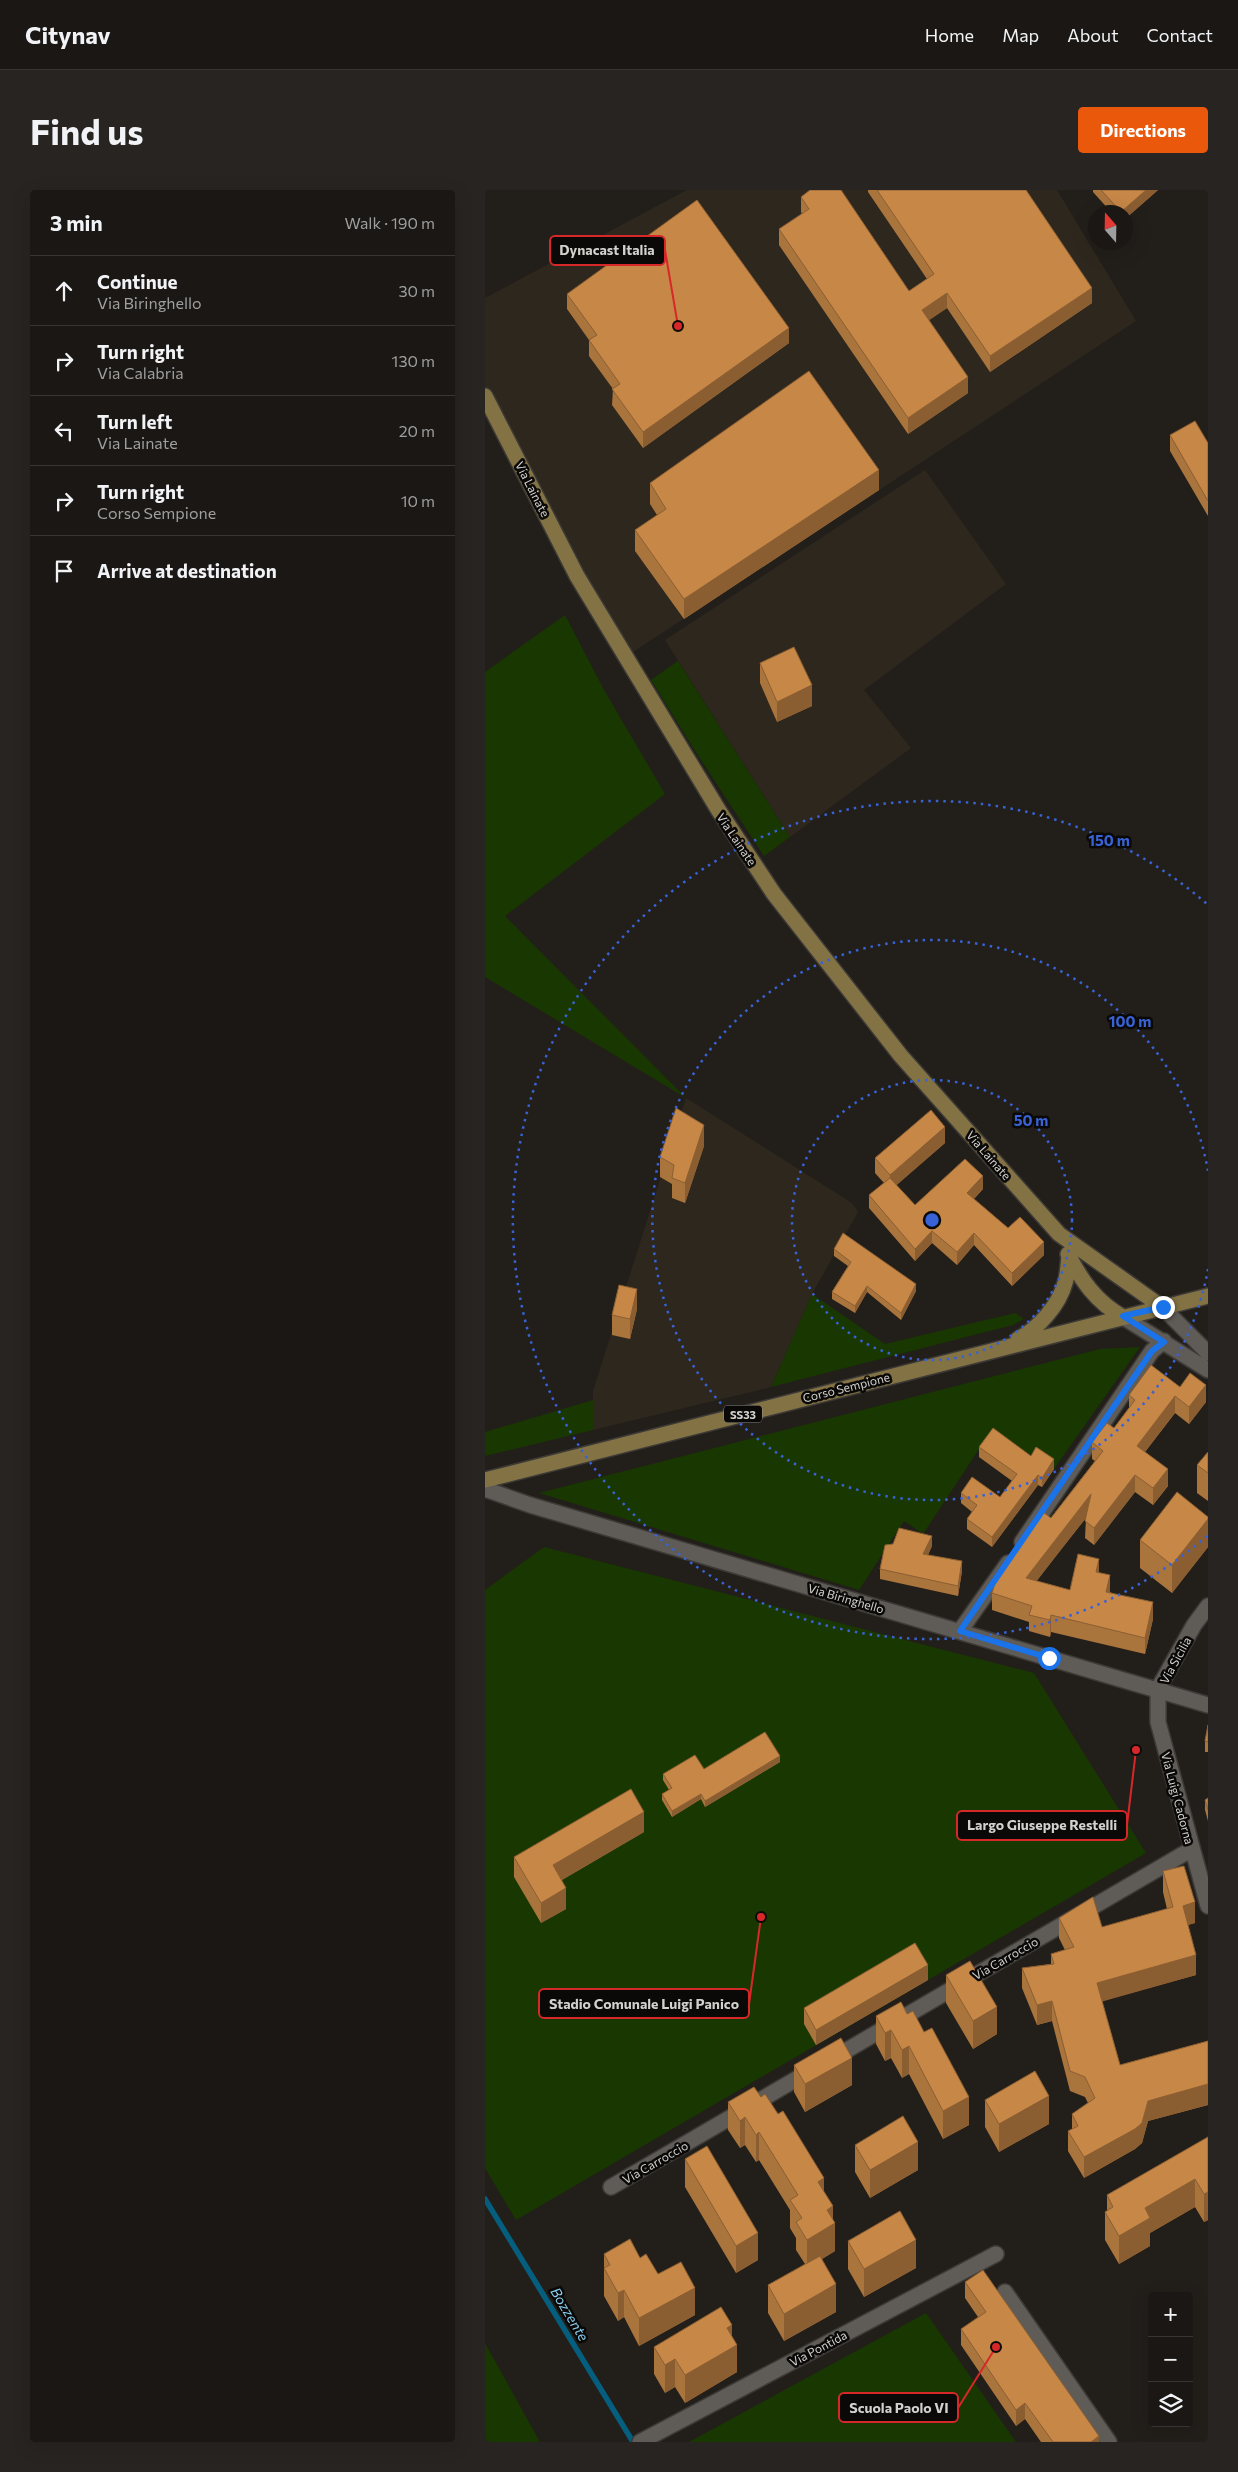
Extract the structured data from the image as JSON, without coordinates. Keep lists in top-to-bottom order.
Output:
{
  "streets": {
    "main road": ["Via Lainate", "Corso Sempione", "SS33"],
    "street": [
      "Via Biringhello",
      "Via Sicilia",
      "Via Luigi Cadorna",
      "Via Carroccio",
      "Via Pontida"
    ]
  },
  "crossings": [
    ["Via Lainate", "Corso Sempione"],
    ["Via Biringhello", "Via Sicilia"],
    ["Via Biringhello", "Via Luigi Cadorna"],
    ["Via Sicilia", "Via Luigi Cadorna"],
    ["Via Luigi Cadorna", "Via Carroccio"]
  ],
  "water": ["Bozzente"],
  "places": [
    "Dynacast Italia",
    "Largo Giuseppe Restelli",
    "Stadio Comunale Luigi Panico",
    "Scuola Paolo VI"
  ],
  "north": "top",
  "page": {
    "header": "Citynav",
    "nav": [
      "Home",
      "Map",
      "About",
      "Contact"
    ],
    "buttons": "Directions",
    "title": "Find us",
    "heading": ["3 min", "Walk · 190 m"],
    "list": [
      ["Continue", "Via Biringhello", "30 m"],
      ["Turn right", "Via Calabria", "130 m"],
      ["Turn left", "Via Lainate", "20 m"],
      ["Turn right", "Corso Sempione", "10 m"],
      "Arrive at destination"
    ],
    "map_buttons": ["+", "−"]
  },
  "rings": ["150 m", "100 m", "50 m"]
}
